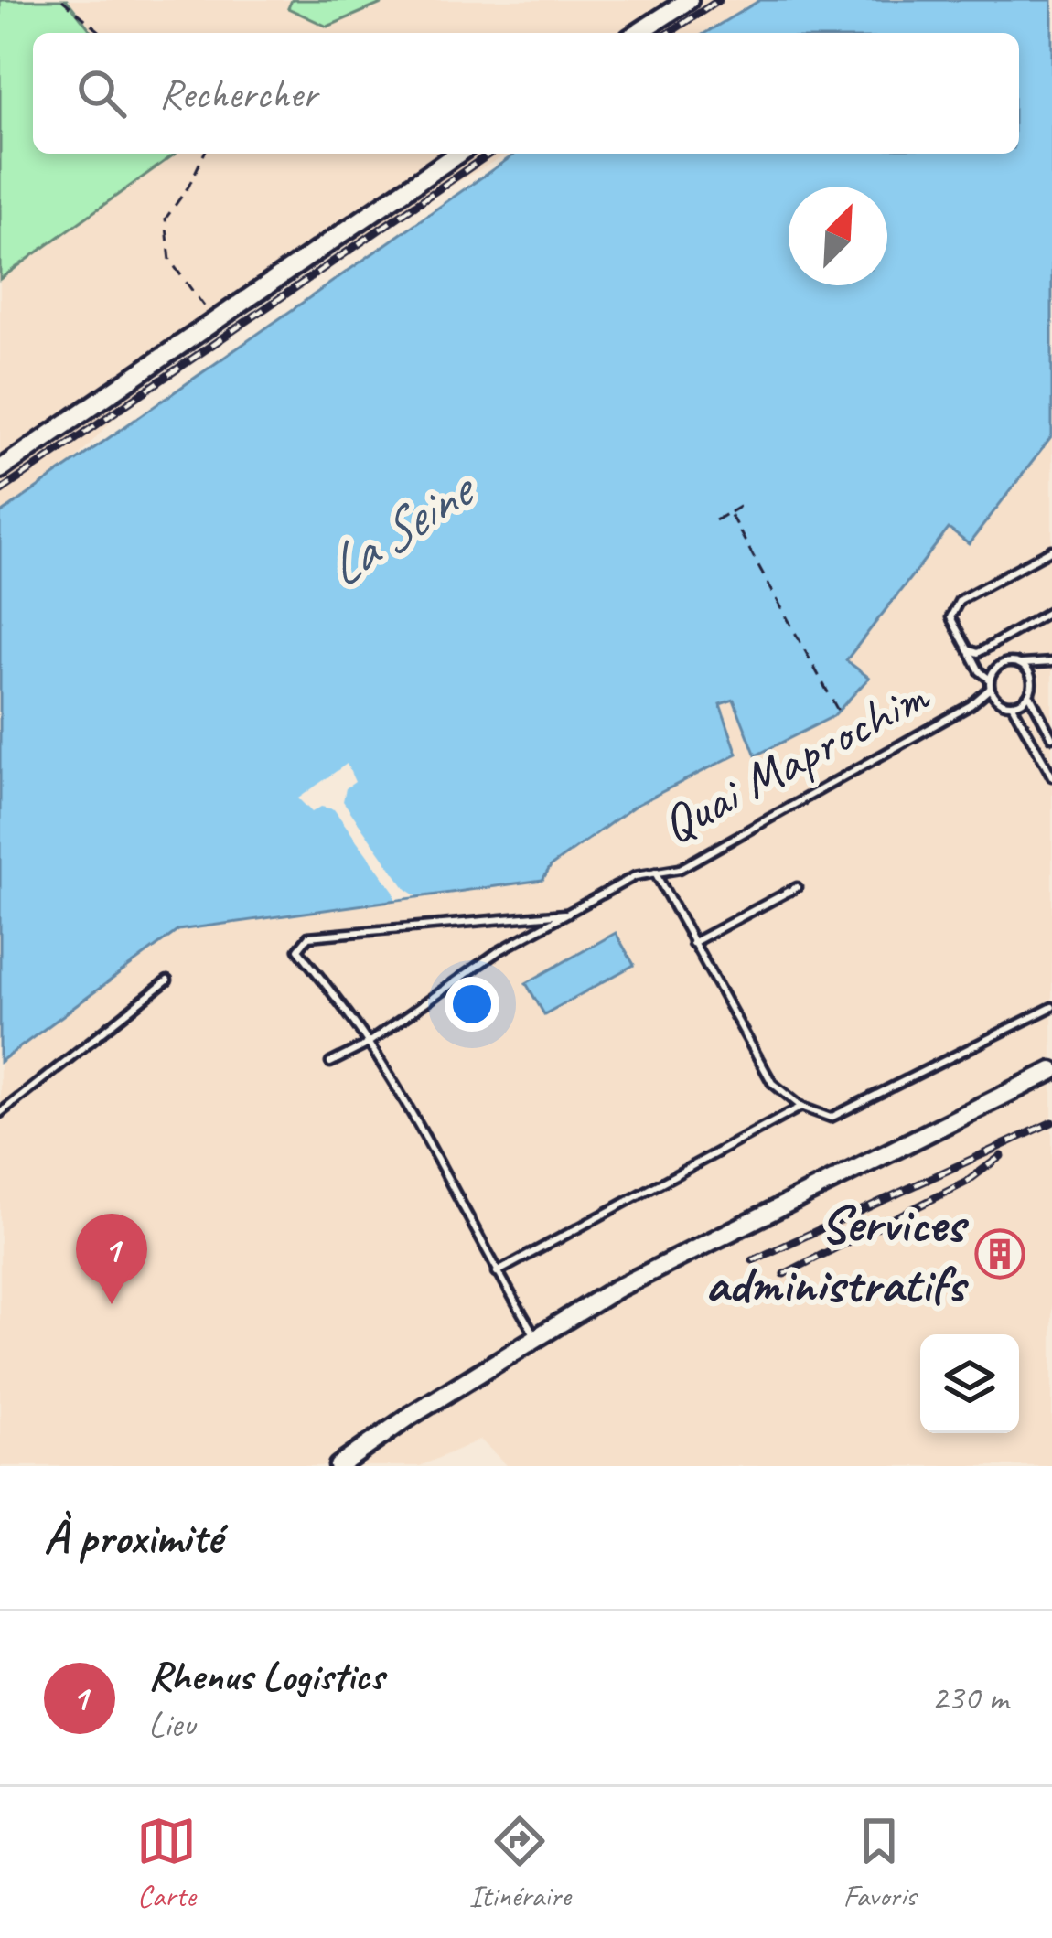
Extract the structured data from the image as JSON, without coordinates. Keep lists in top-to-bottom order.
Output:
{
  "streets": {
    "lane": ["Quai Maprochim"]
  },
  "water": ["La Seine"],
  "places": {
    "building": ["Services administratifs"]
  },
  "north": "top right",
  "page": {
    "search": "Rechercher",
    "pins": "1",
    "heading": "À proximité",
    "list": [
      {
        "mark": "1",
        "name": "Rhenus Logistics",
        "note": "Lieu",
        "value": "230 m"
      }
    ],
    "nav": ["Carte", "Itinéraire", "Favoris"]
  }
}
